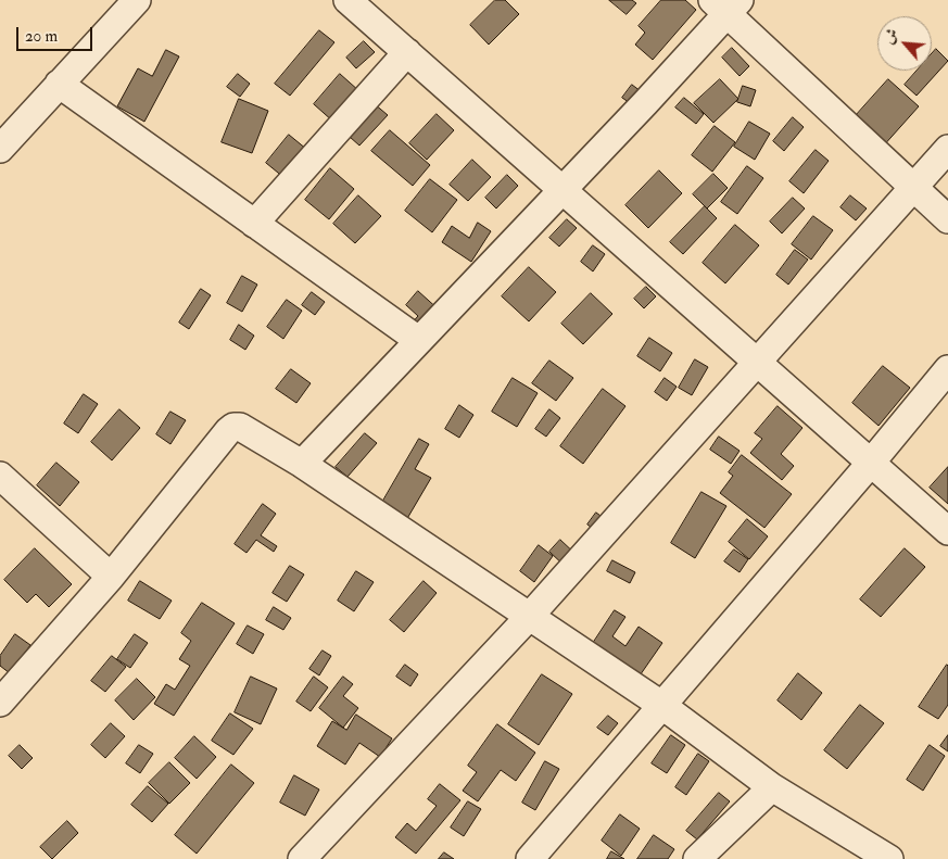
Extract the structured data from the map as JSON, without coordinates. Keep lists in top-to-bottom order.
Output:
{
  "scale_bar": "20 m",
  "north": "top left"
}
